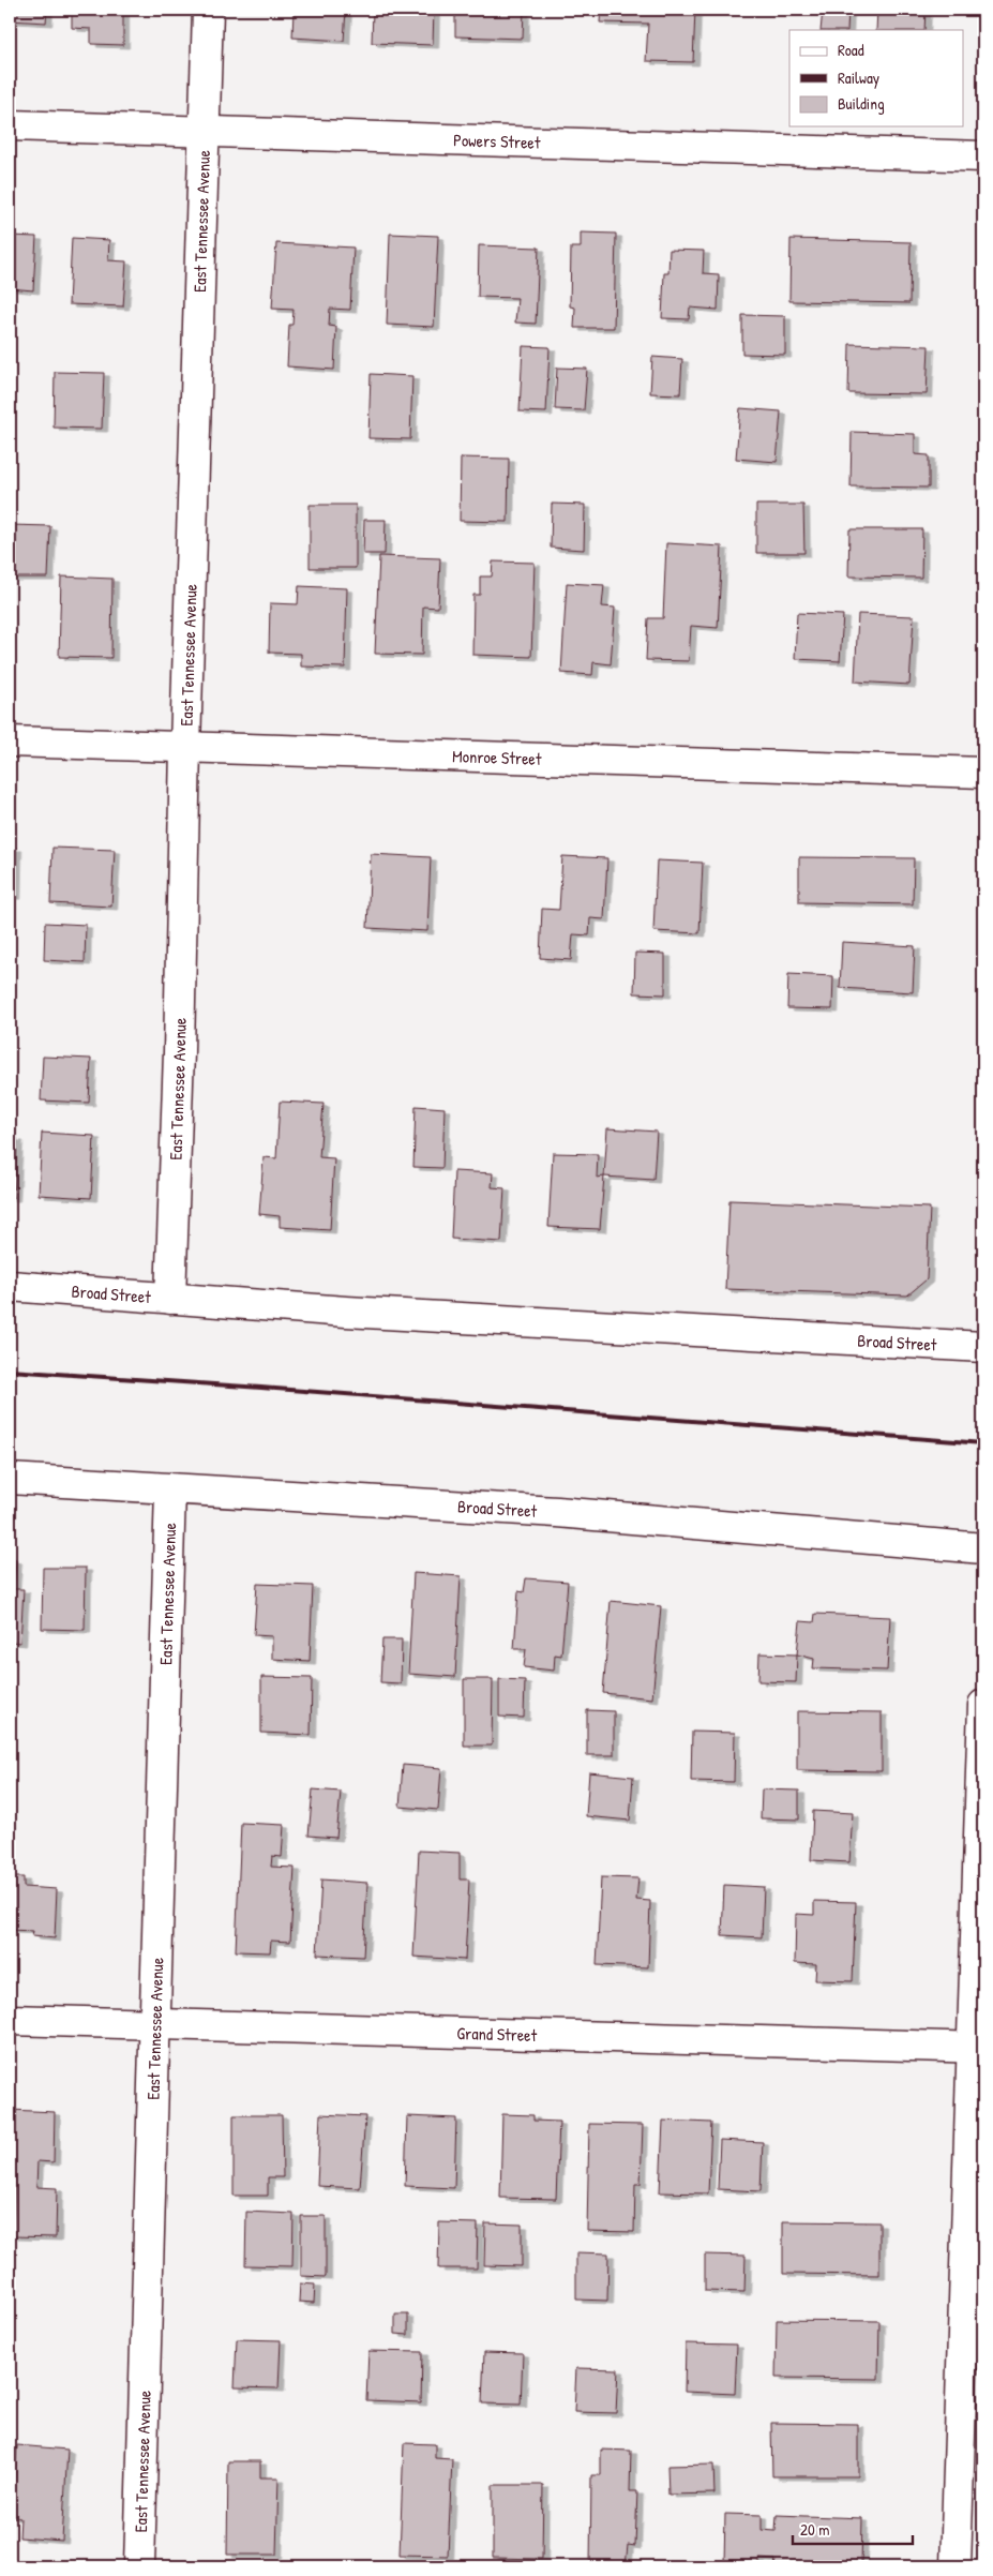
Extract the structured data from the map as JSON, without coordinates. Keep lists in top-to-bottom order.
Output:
{
  "streets": {
    "street": [
      "Powers Street",
      "East Tennessee Avenue",
      "Monroe Street",
      "Broad Street",
      "Grand Street"
    ]
  },
  "crossings": [
    ["Powers Street", "East Tennessee Avenue"],
    ["East Tennessee Avenue", "Monroe Street"],
    ["East Tennessee Avenue", "Broad Street"],
    ["East Tennessee Avenue", "Grand Street"]
  ],
  "legend": ["Road", "Railway", "Building"],
  "scale_bar": "20 m"
}
